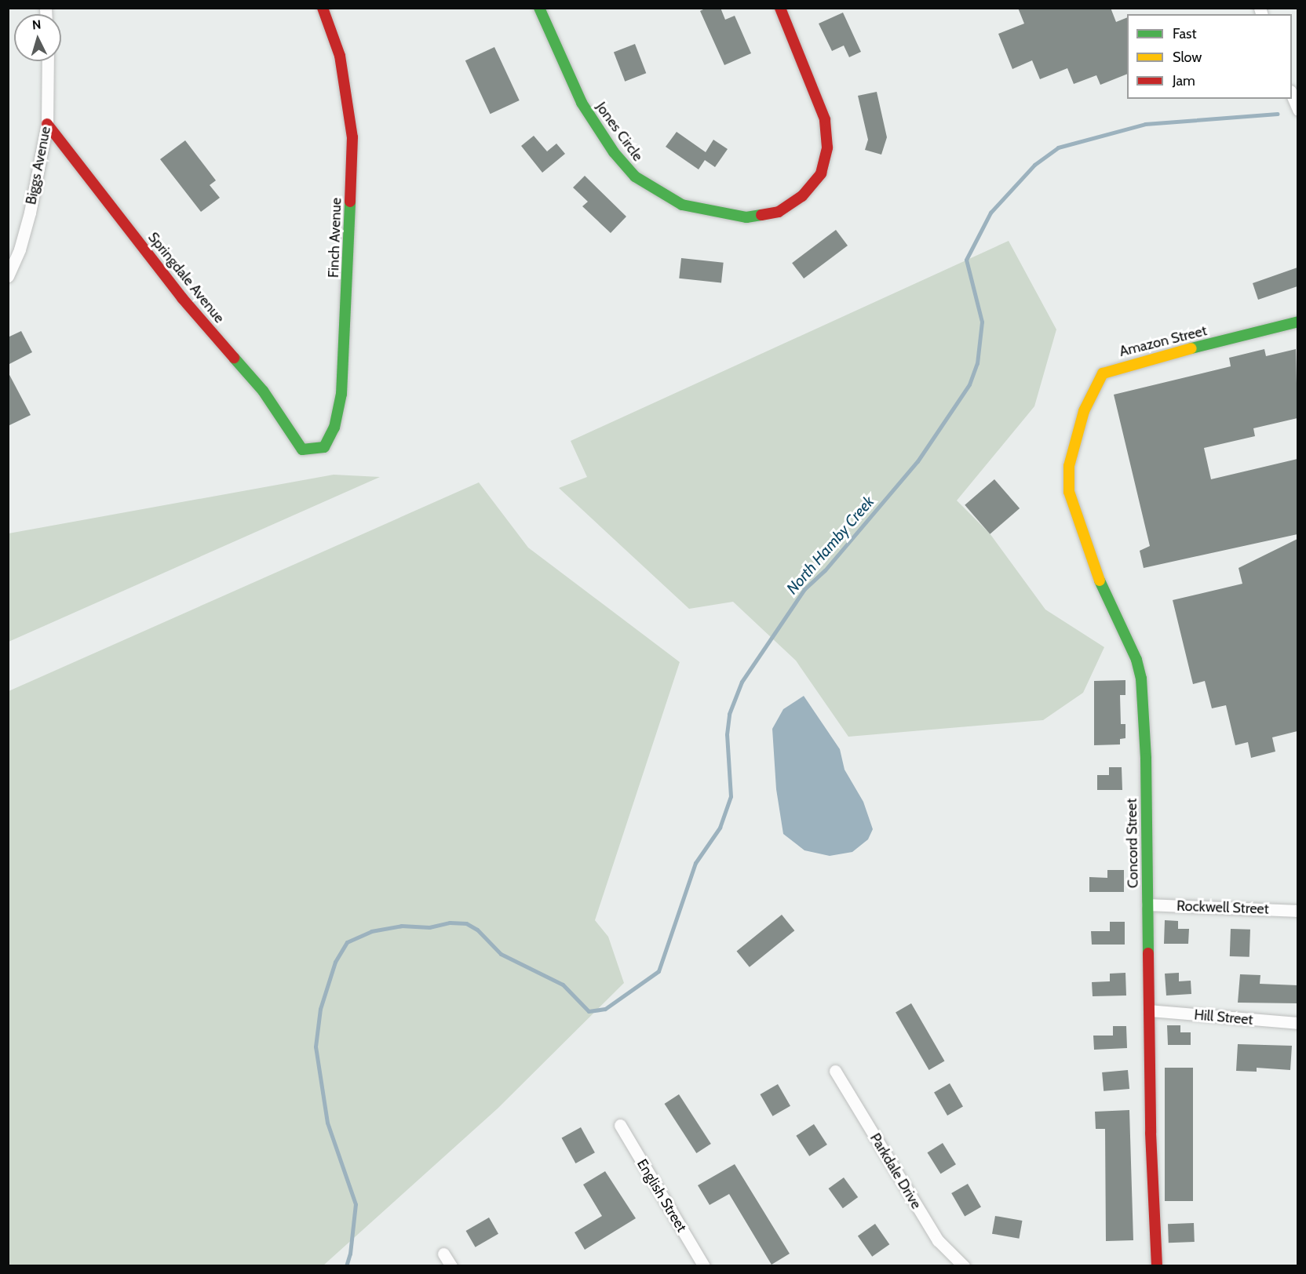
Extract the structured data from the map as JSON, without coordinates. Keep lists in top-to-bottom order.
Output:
{
  "streets": {
    "street": [
      "Jones Circle",
      "Biggs Avenue",
      "Finch Avenue",
      "Springdale Avenue",
      "Amazon Street",
      "Concord Street",
      "Rockwell Street",
      "Hill Street",
      "Parkdale Drive",
      "English Street"
    ]
  },
  "crossings": [
    ["Biggs Avenue", "Springdale Avenue"],
    ["Finch Avenue", "Springdale Avenue"],
    ["Amazon Street", "Concord Street"],
    ["Concord Street", "Rockwell Street"],
    ["Concord Street", "Hill Street"]
  ],
  "water": ["North Hamby Creek"],
  "legend": ["Fast", "Slow", "Jam"],
  "north": "top"
}
